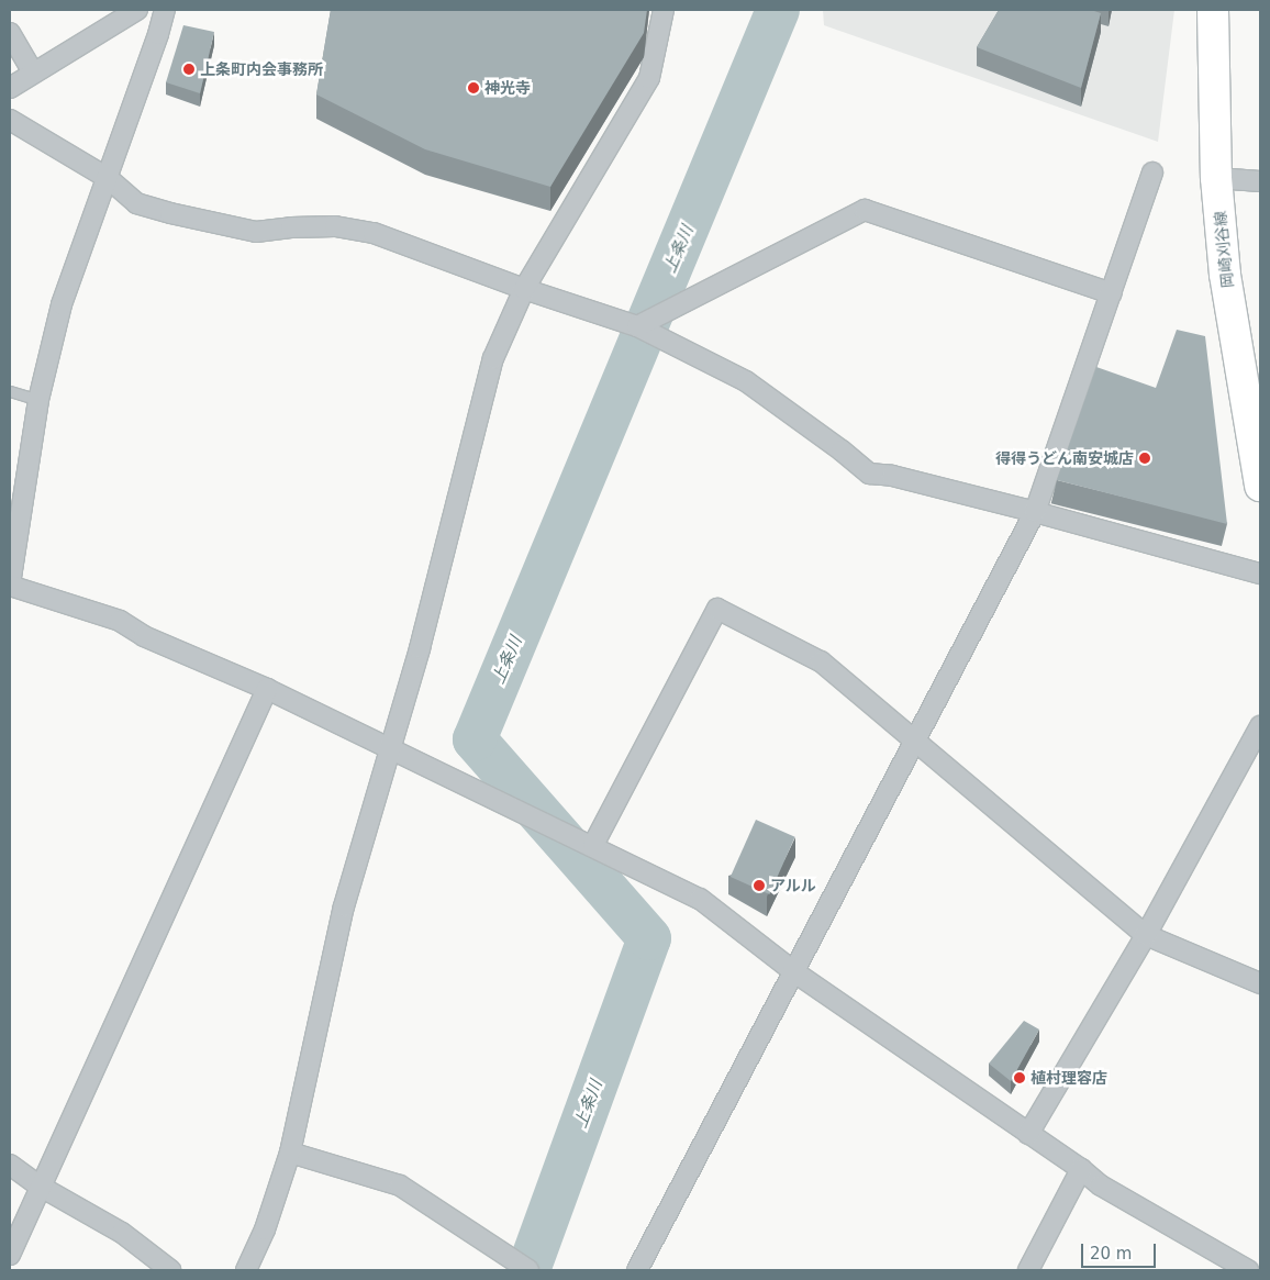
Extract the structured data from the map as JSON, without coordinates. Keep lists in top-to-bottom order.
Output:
{
  "streets": {
    "main road": ["岡崎刈谷線"]
  },
  "water": ["上条川"],
  "places": [
    "上条町内会事務所",
    "神光寺",
    "得得うどん南安城店",
    "アルル",
    "植村理容店"
  ],
  "scale_bar": "20 m"
}
